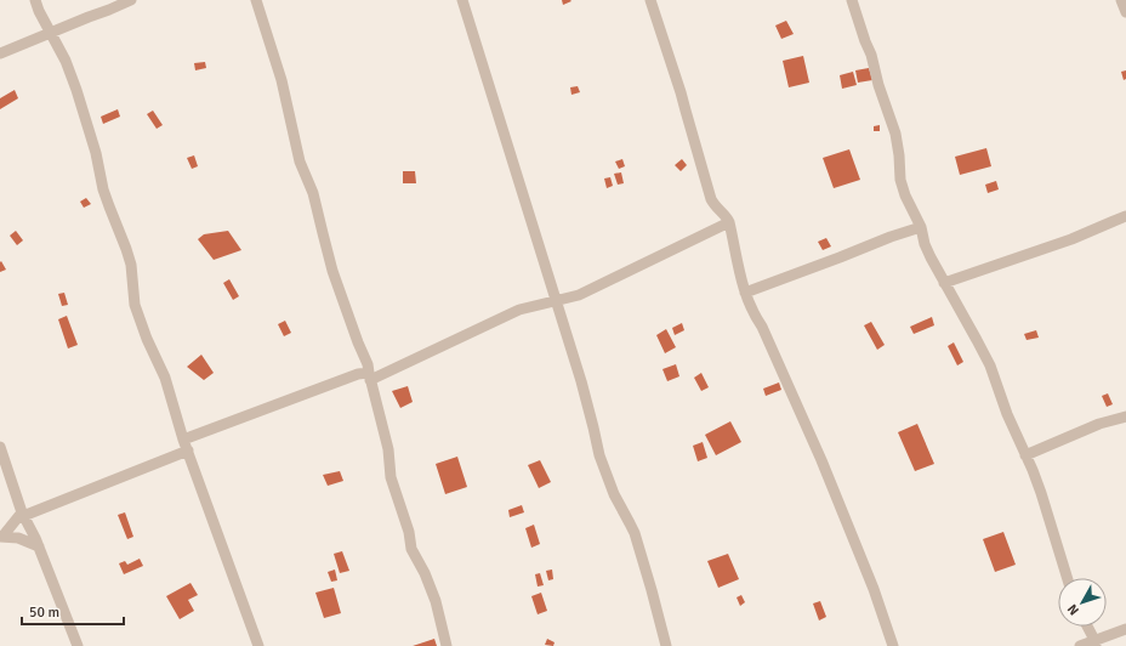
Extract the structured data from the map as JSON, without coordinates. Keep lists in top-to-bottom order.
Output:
{
  "scale_bar": "50 m",
  "north": "bottom left"
}
